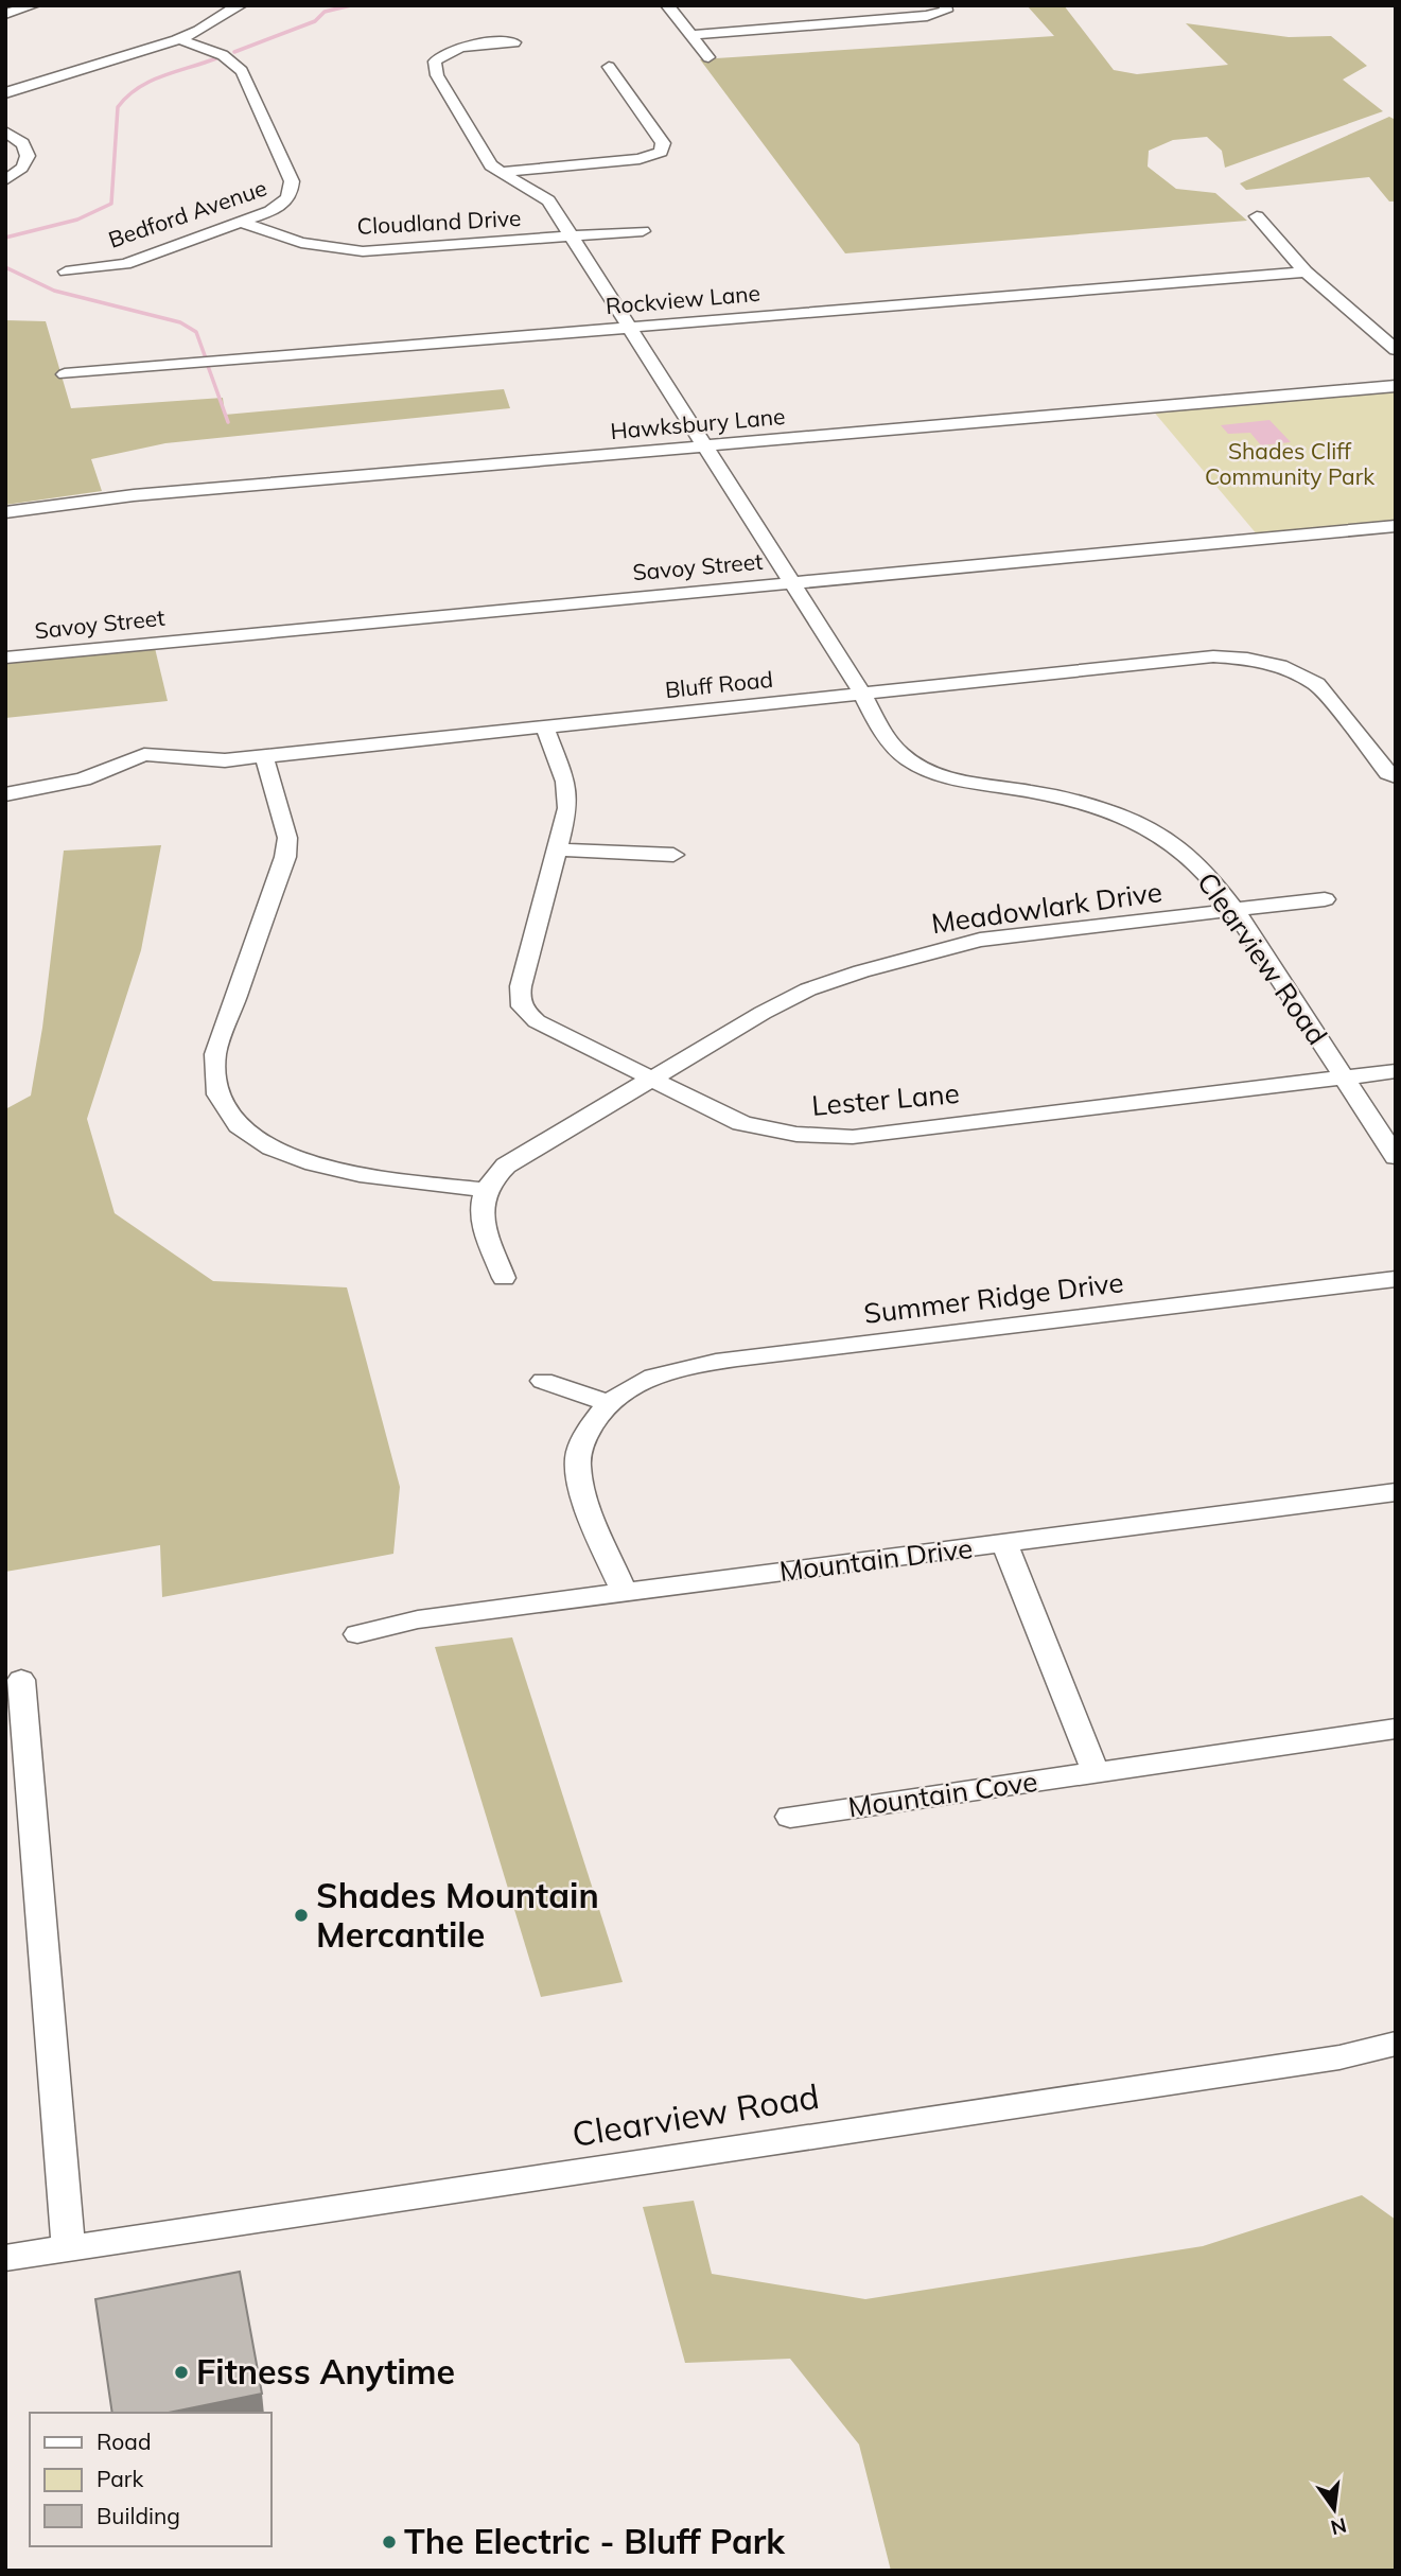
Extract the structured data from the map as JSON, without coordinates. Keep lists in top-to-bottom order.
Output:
{
  "streets": {
    "street": [
      "Bedford Avenue",
      "Cloudland Drive",
      "Rockview Lane",
      "Hawksbury Lane",
      "Savoy Street",
      "Bluff Road",
      "Meadowlark Drive",
      "Clearview Road",
      "Lester Lane",
      "Summer Ridge Drive",
      "Mountain Drive",
      "Mountain Cove"
    ]
  },
  "crossings": [
    ["Bedford Avenue", "Cloudland Drive"],
    ["Cloudland Drive", "Clearview Road"],
    ["Rockview Lane", "Clearview Road"],
    ["Hawksbury Lane", "Clearview Road"],
    ["Savoy Street", "Clearview Road"],
    ["Bluff Road", "Clearview Road"],
    ["Bluff Road", "Lester Lane"],
    ["Meadowlark Drive", "Clearview Road"],
    ["Meadowlark Drive", "Lester Lane"],
    ["Clearview Road", "Lester Lane"],
    ["Summer Ridge Drive", "Mountain Drive"]
  ],
  "parks": ["Shades Cliff Community Park"],
  "places": ["Shades Mountain Mercantile", "Fitness Anytime", "The Electric - Bluff Park"],
  "legend": ["Road", "Park", "Building"],
  "north": "bottom"
}
